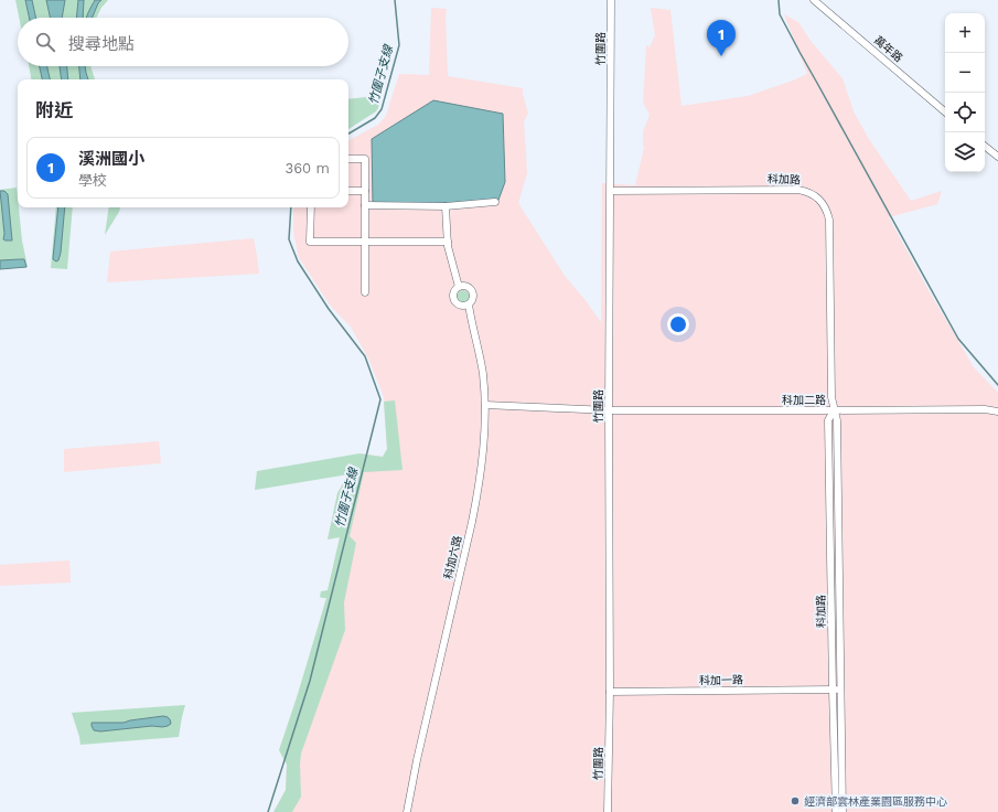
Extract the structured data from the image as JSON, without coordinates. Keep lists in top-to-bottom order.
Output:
{
  "streets": {
    "street": [
      "竹圍路",
      "萬年路",
      "科加路",
      "科加二路",
      "科加六路",
      "科加一路"
    ]
  },
  "crossings": [
    ["竹圍路", "科加路"],
    ["竹圍路", "科加二路"],
    ["竹圍路", "科加一路"],
    ["科加路", "科加二路"],
    ["科加路", "科加一路"],
    ["科加二路", "科加六路"]
  ],
  "water": ["竹圍子支線"],
  "places": ["經濟部雲林產業園區服務中心"],
  "page": {
    "map_buttons": ["+", "−"],
    "search": "搜尋地點",
    "pins": "1",
    "heading": "附近",
    "list": [
      {
        "mark": "1",
        "name": "溪洲國小",
        "note": "學校",
        "value": "360 m"
      }
    ]
  }
}
